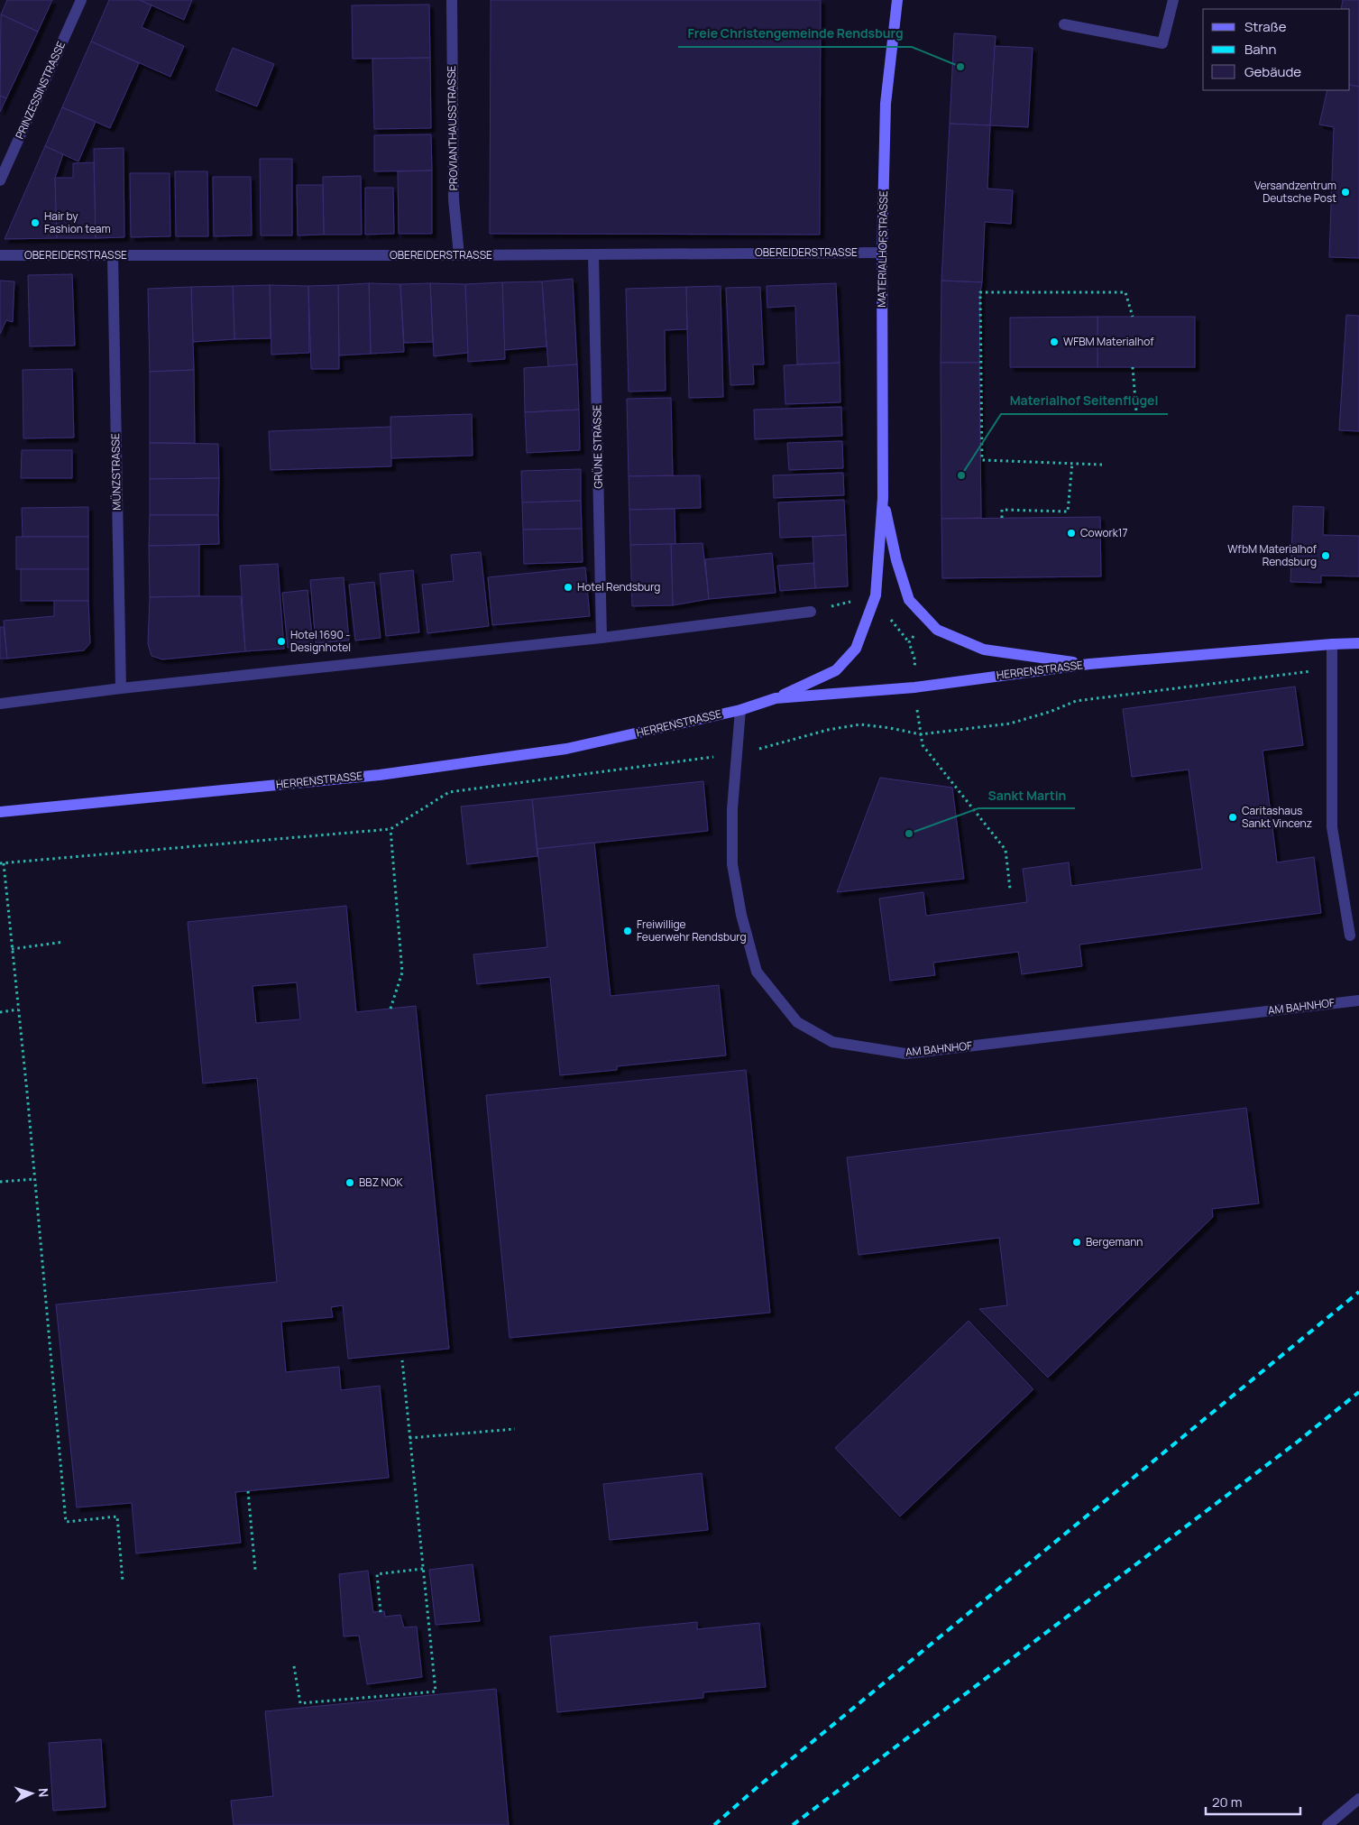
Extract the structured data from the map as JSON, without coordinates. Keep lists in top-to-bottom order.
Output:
{
  "streets": {
    "main road": ["MATERIALHOFSTRASSE", "HERRENSTRASSE"],
    "street": [
      "PRINZESSINSTRASSE",
      "PROVIANTHAUSSTRASSE",
      "OBEREIDERSTRASSE",
      "GRÜNE STRASSE",
      "MÜNZSTRASSE",
      "AM BAHNHOF"
    ]
  },
  "crossings": [
    ["PROVIANTHAUSSTRASSE", "OBEREIDERSTRASSE"],
    ["MATERIALHOFSTRASSE", "OBEREIDERSTRASSE"],
    ["MATERIALHOFSTRASSE", "HERRENSTRASSE"],
    ["OBEREIDERSTRASSE", "GRÜNE STRASSE"],
    ["OBEREIDERSTRASSE", "MÜNZSTRASSE"],
    ["HERRENSTRASSE", "AM BAHNHOF"]
  ],
  "places": [
    "Freie Christengemeinde Rendsburg",
    "Versandzentrum Deutsche Post",
    "Hair by Fashion team",
    "WFBM Materialhof",
    "Materialhof Seitenflügel",
    "Cowork17",
    "WfbM Materialhof Rendsburg",
    "Hotel Rendsburg",
    "Hotel 1690 - Designhotel",
    "Caritashaus Sankt Vincenz",
    "Sankt Martin",
    "Freiwillige Feuerwehr Rendsburg",
    "BBZ NOK",
    "Bergemann"
  ],
  "legend": ["Straße", "Bahn", "Gebäude"],
  "scale_bar": "20 m",
  "north": "right"
}
